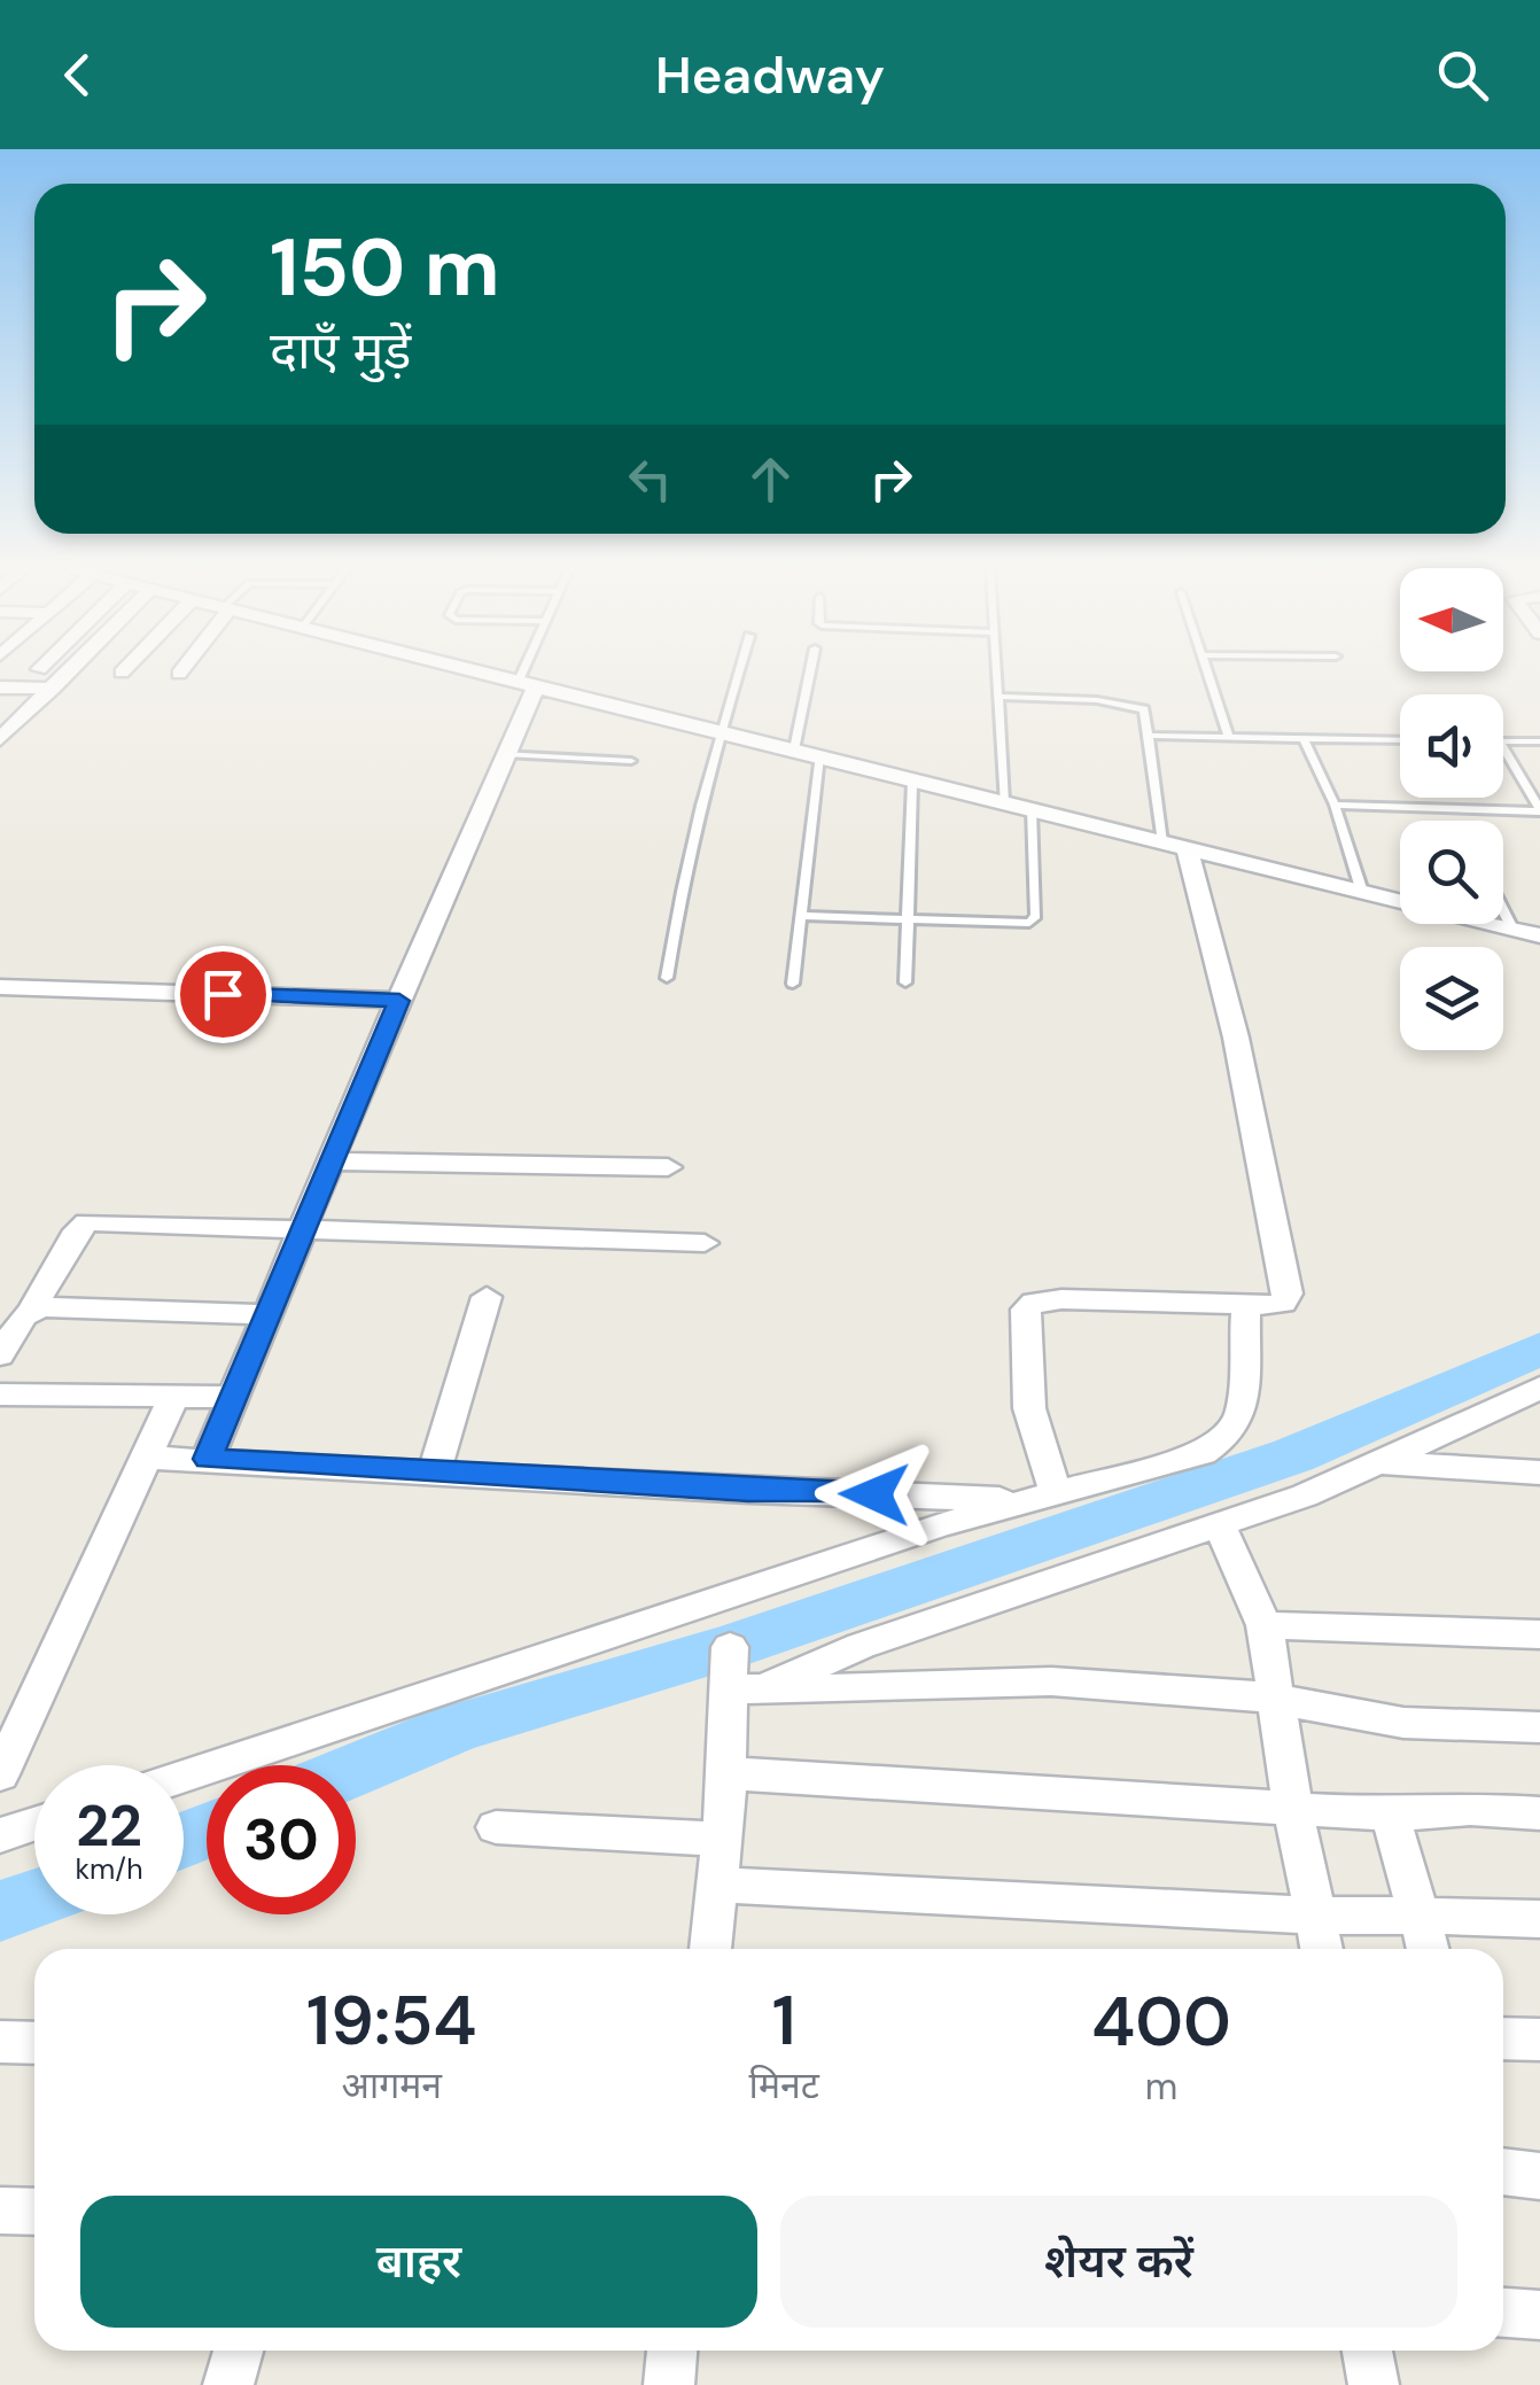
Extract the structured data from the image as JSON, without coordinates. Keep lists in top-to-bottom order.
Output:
{
  "north": "left",
  "page": {
    "header": "Headway",
    "turn": ["150 m", "दाएँ मुड़ें"],
    "speed": "22 km/h",
    "limit": "30",
    "eta": [
      "19:54",
      "आगमन",
      "1",
      "मिनट",
      "400",
      "m"
    ],
    "buttons": ["बाहर", "शेयर करें"]
  }
}
